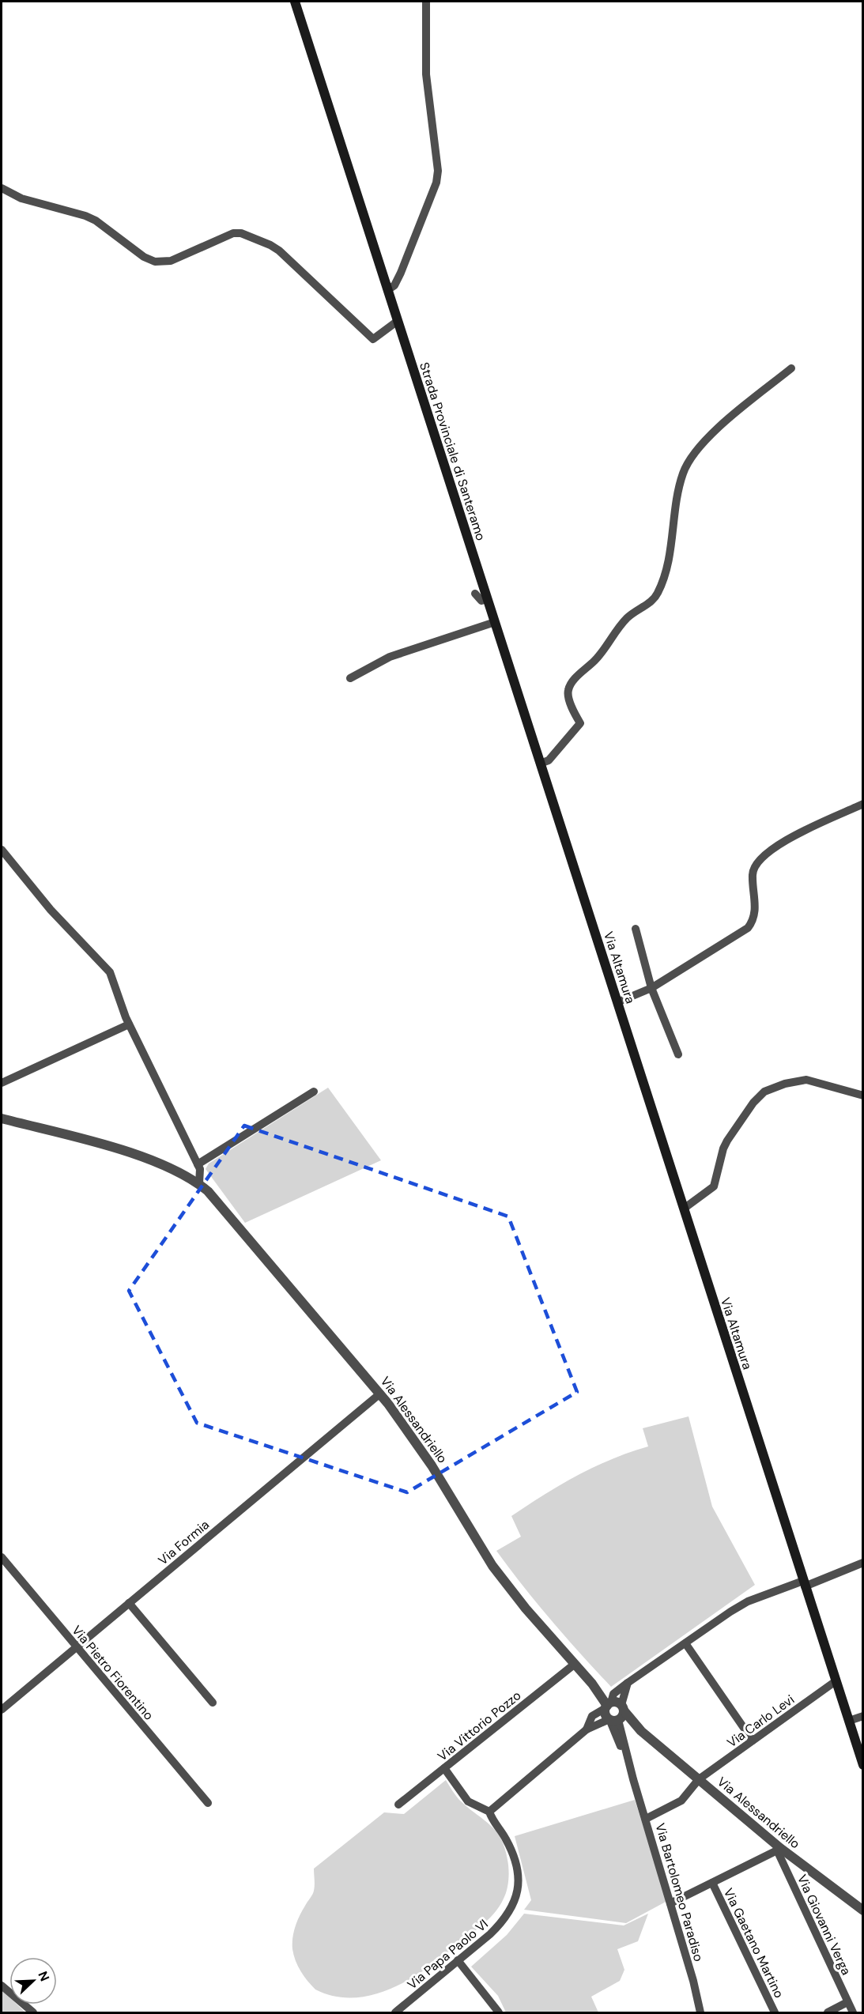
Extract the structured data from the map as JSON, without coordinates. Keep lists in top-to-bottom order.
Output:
{
  "streets": {
    "main road": ["Strada Provinciale di Santeramo", "Via Altamura"],
    "street": [
      "Via Alessandriello",
      "Via Formia",
      "Via Pietro Fiorentino",
      "Via Carlo Levi",
      "Via Vittorio Pozzo",
      "Via Bartolomeo Paradiso",
      "Via Giovanni Verga",
      "Via Gaetano Martino",
      "Via Papa Paolo VI"
    ]
  },
  "crossings": [
    ["Strada Provinciale di Santeramo", "Via Altamura"],
    ["Via Altamura", "Via Carlo Levi"],
    ["Via Alessandriello", "Via Formia"],
    ["Via Alessandriello", "Via Carlo Levi"],
    ["Via Alessandriello", "Via Vittorio Pozzo"],
    ["Via Alessandriello", "Via Bartolomeo Paradiso"],
    ["Via Alessandriello", "Via Giovanni Verga"],
    ["Via Formia", "Via Pietro Fiorentino"],
    ["Via Carlo Levi", "Via Bartolomeo Paradiso"]
  ],
  "north": "top right"
}
